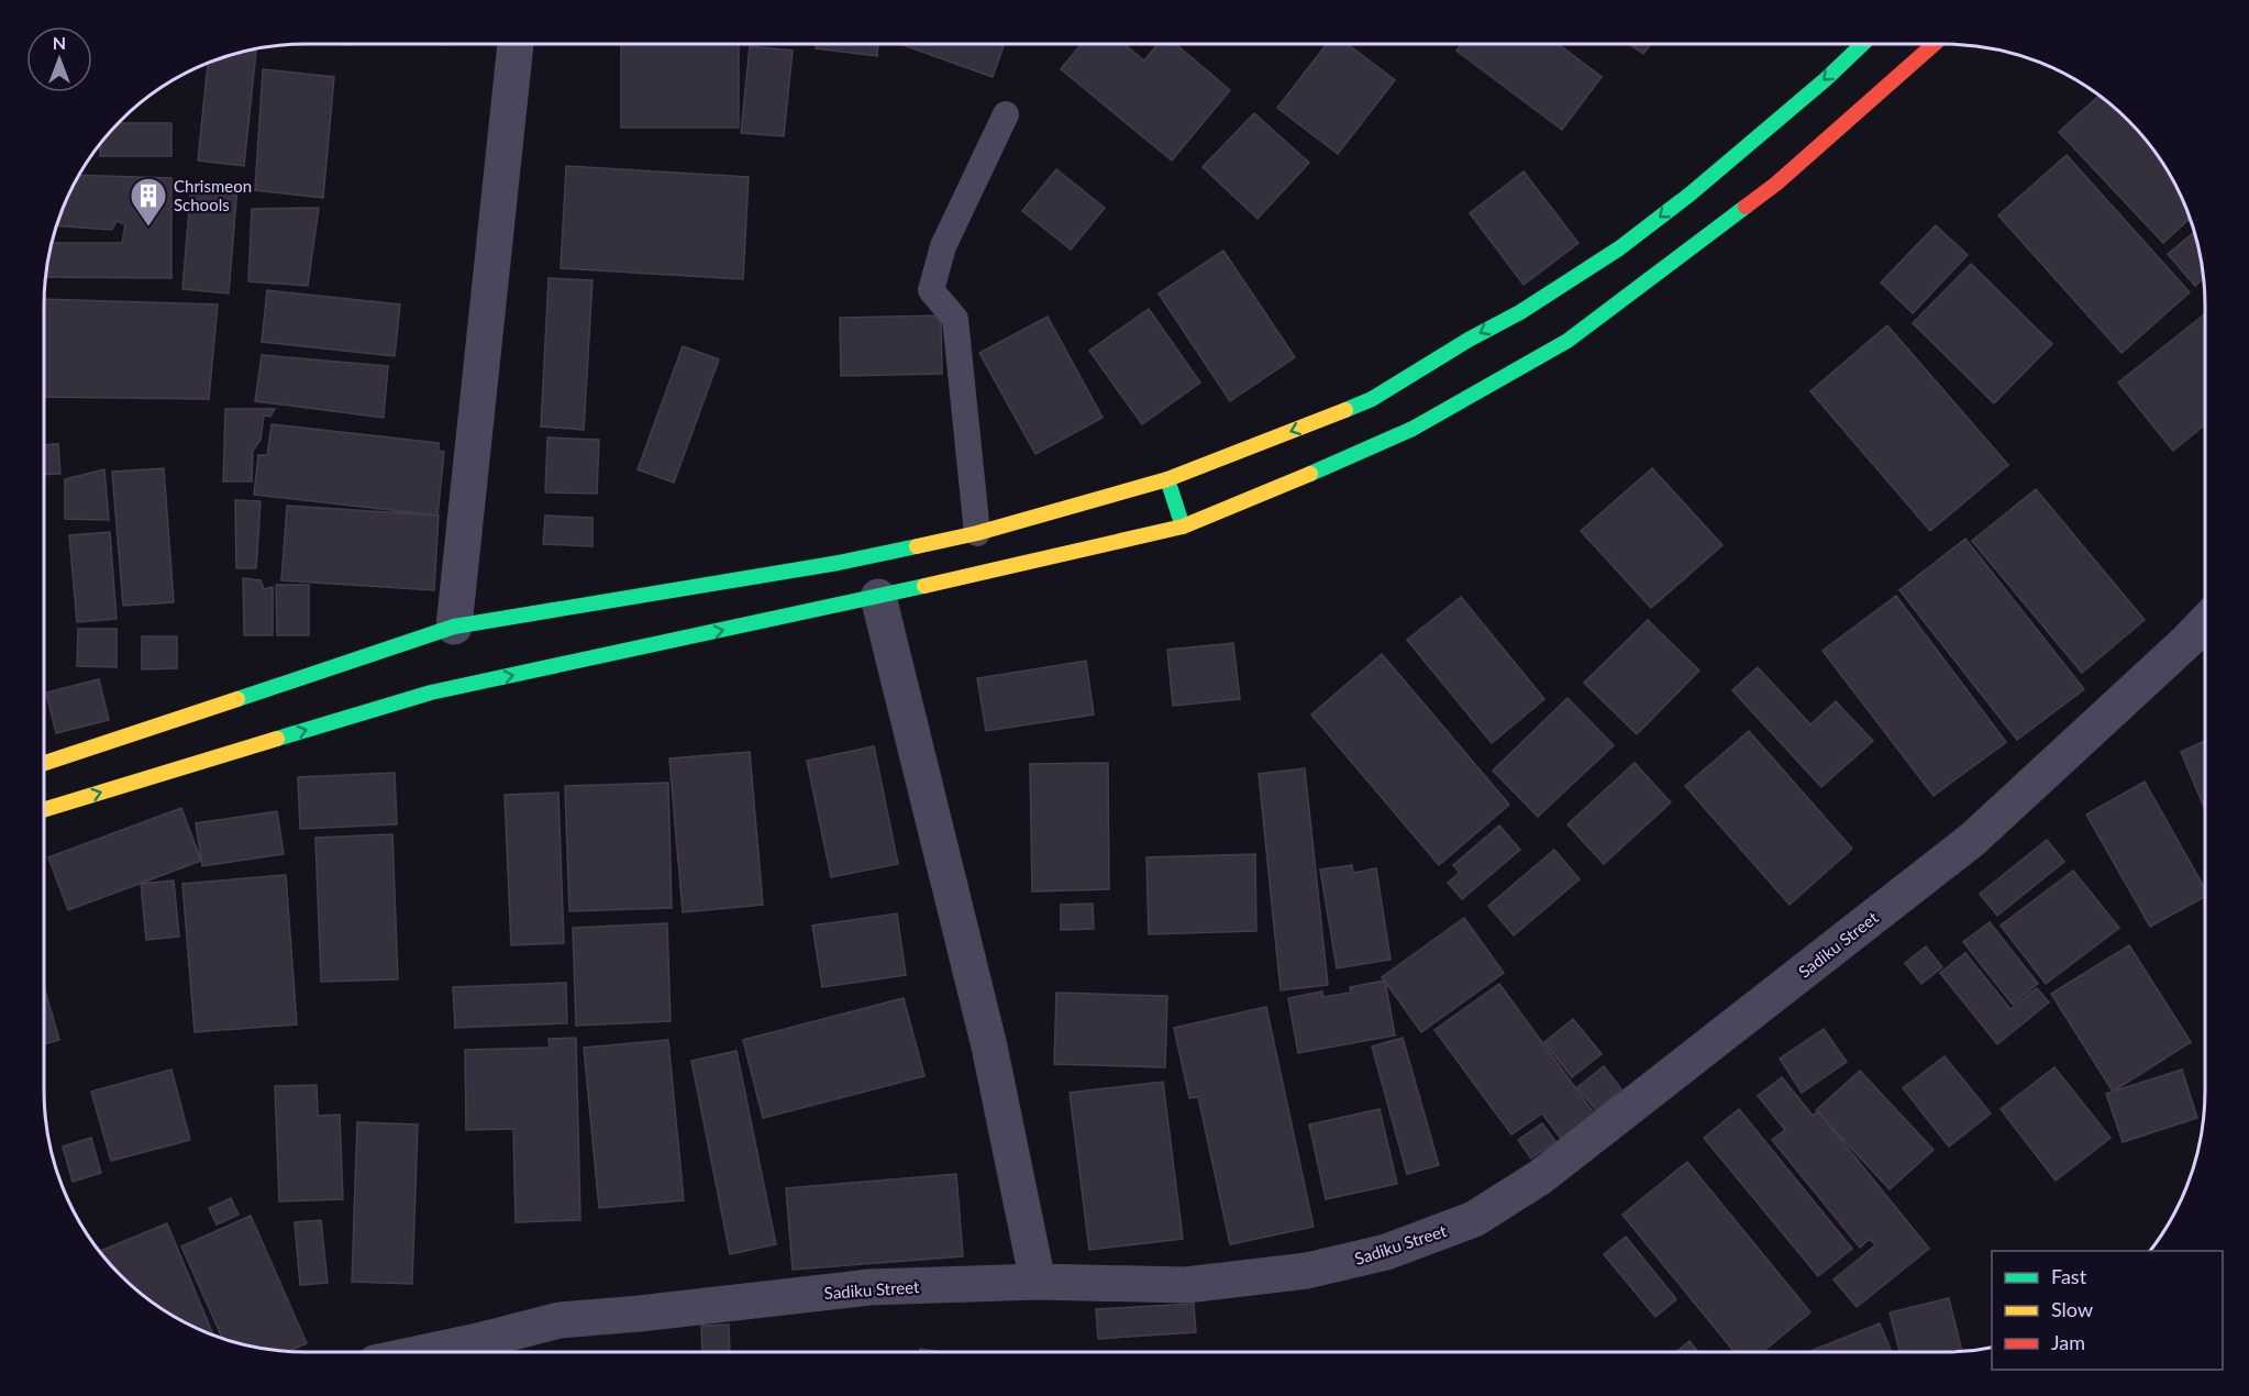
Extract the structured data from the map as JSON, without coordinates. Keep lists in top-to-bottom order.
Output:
{
  "streets": {
    "street": ["Sadiku Street"]
  },
  "places": {
    "building": ["Chrismeon Schools"]
  },
  "legend": ["Fast", "Slow", "Jam"],
  "north": "top"
}
